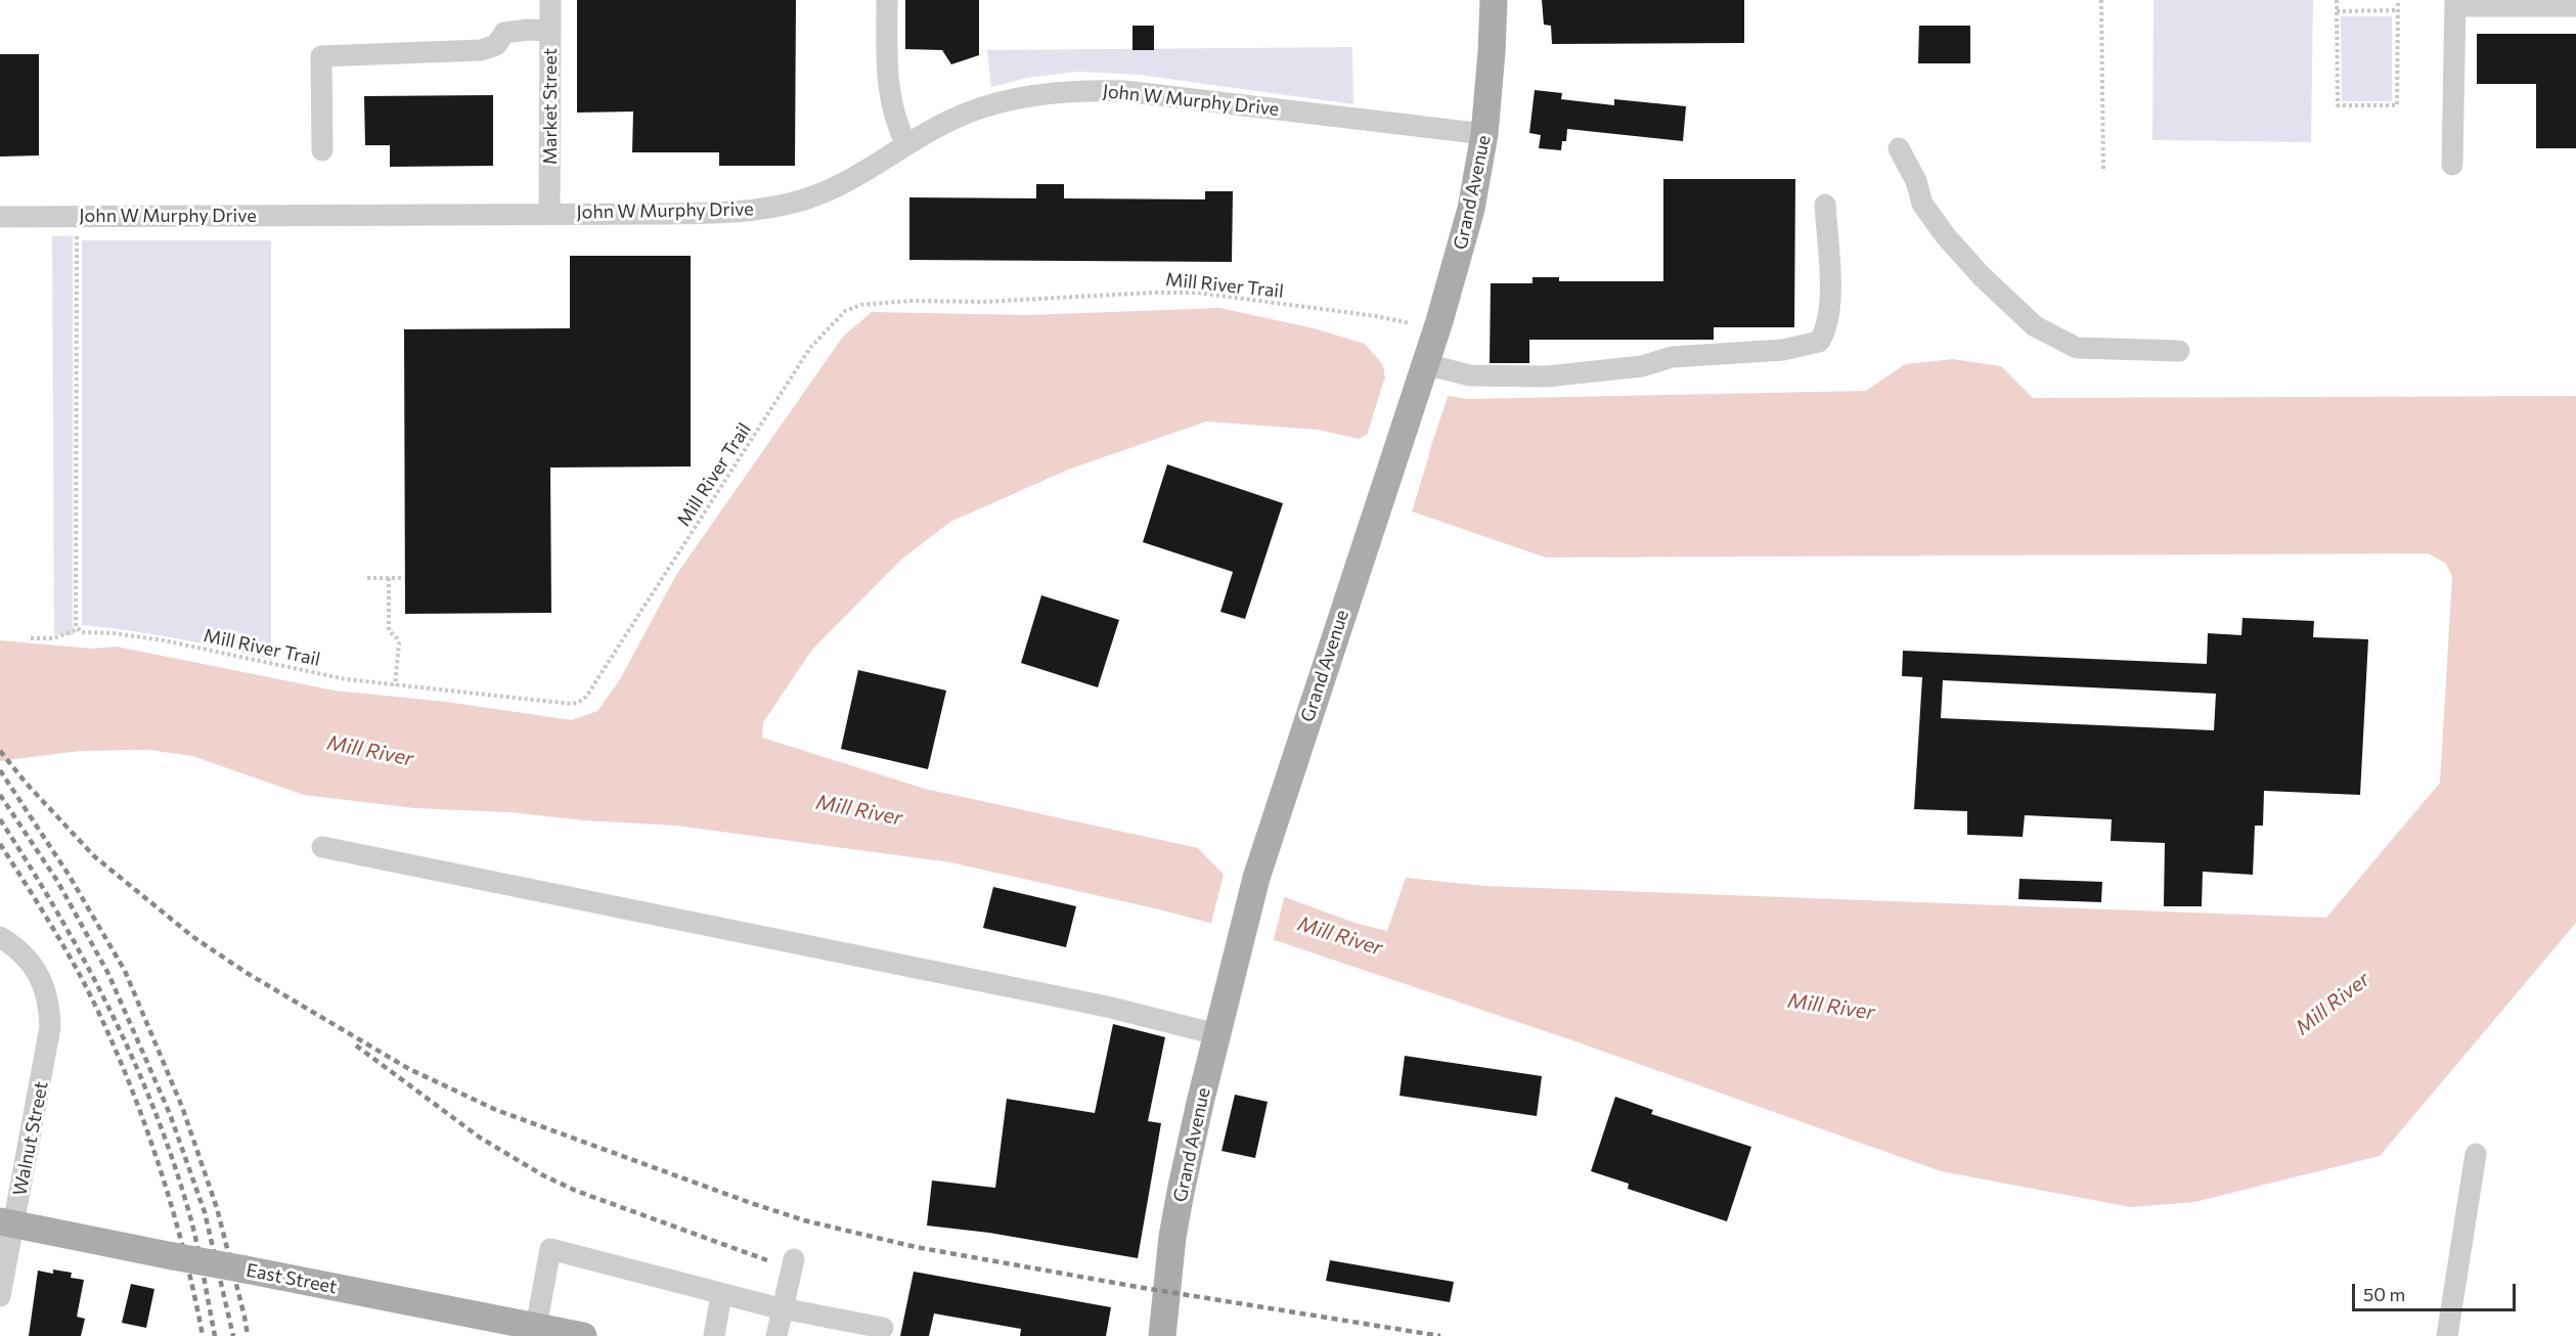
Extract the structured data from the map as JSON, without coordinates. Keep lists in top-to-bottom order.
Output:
{
  "streets": {
    "main road": ["Grand Avenue", "East Street"],
    "street": ["John W Murphy Drive", "Market Street", "Walnut Street"],
    "path": ["Mill River Trail"]
  },
  "crossings": [
    ["John W Murphy Drive", "Market Street"],
    ["John W Murphy Drive", "Grand Avenue"],
    ["Walnut Street", "East Street"]
  ],
  "water": ["Mill River"],
  "scale_bar": "50 m"
}
